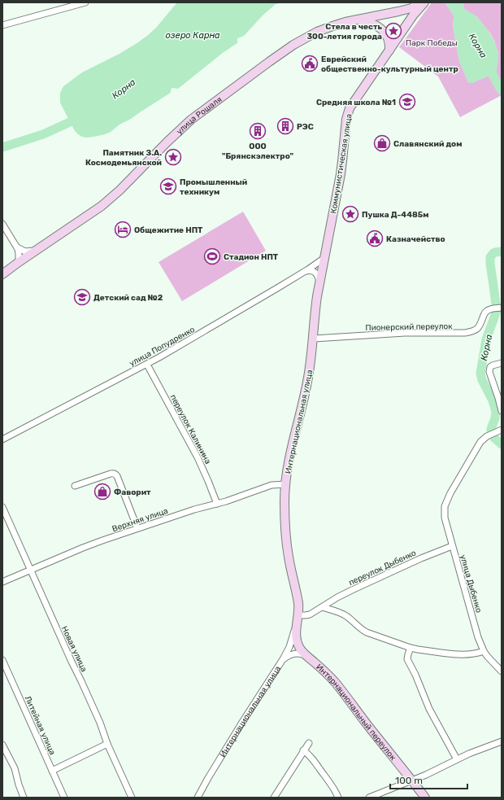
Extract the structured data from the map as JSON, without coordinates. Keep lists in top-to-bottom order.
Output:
{
  "streets": {
    "street": [
      "улица Рошаля",
      "Коммунистическая улица",
      "Пионерский переулок",
      "улица Попудренко",
      "Интернациональная улица",
      "переулок Калинина",
      "Верхняя улица",
      "переулок Дыбенко",
      "улица Дыбенко",
      "Новая улица",
      "Интернациональный переулок",
      "Литейная улица"
    ]
  },
  "crossings": [
    ["Коммунистическая улица", "улица Попудренко"],
    ["Коммунистическая улица", "Интернациональная улица"],
    ["Пионерский переулок", "Интернациональная улица"],
    ["улица Попудренко", "Интернациональная улица"],
    ["улица Попудренко", "переулок Калинина"],
    ["Интернациональная улица", "Верхняя улица"],
    ["Интернациональная улица", "переулок Дыбенко"],
    ["Интернациональная улица", "Интернациональный переулок"],
    ["переулок Калинина", "Верхняя улица"],
    ["Верхняя улица", "Новая улица"],
    ["переулок Дыбенко", "улица Дыбенко"]
  ],
  "water": ["озеро Карна", "Корна"],
  "parks": ["Парк Победы"],
  "places": {
    "place": ["Стела в честь 300-летия города", "Памятник З.А. Космодемьянской", "Пушка Д-4485м"],
    "public building": ["Еврейский общественно-культурный центр", "Казначейство"],
    "school or university": ["Средняя школа №1", "Промышленный техникум", "Детский сад №2"],
    "building": ["РЭС", "ООО \"Брянскэлектро\""],
    "shop": ["Славянский дом", "Фаворит"],
    "hotel": ["Общежитие НПТ"],
    "sports": ["Стадион НПТ"]
  },
  "scale_bar": "100 m"
}
